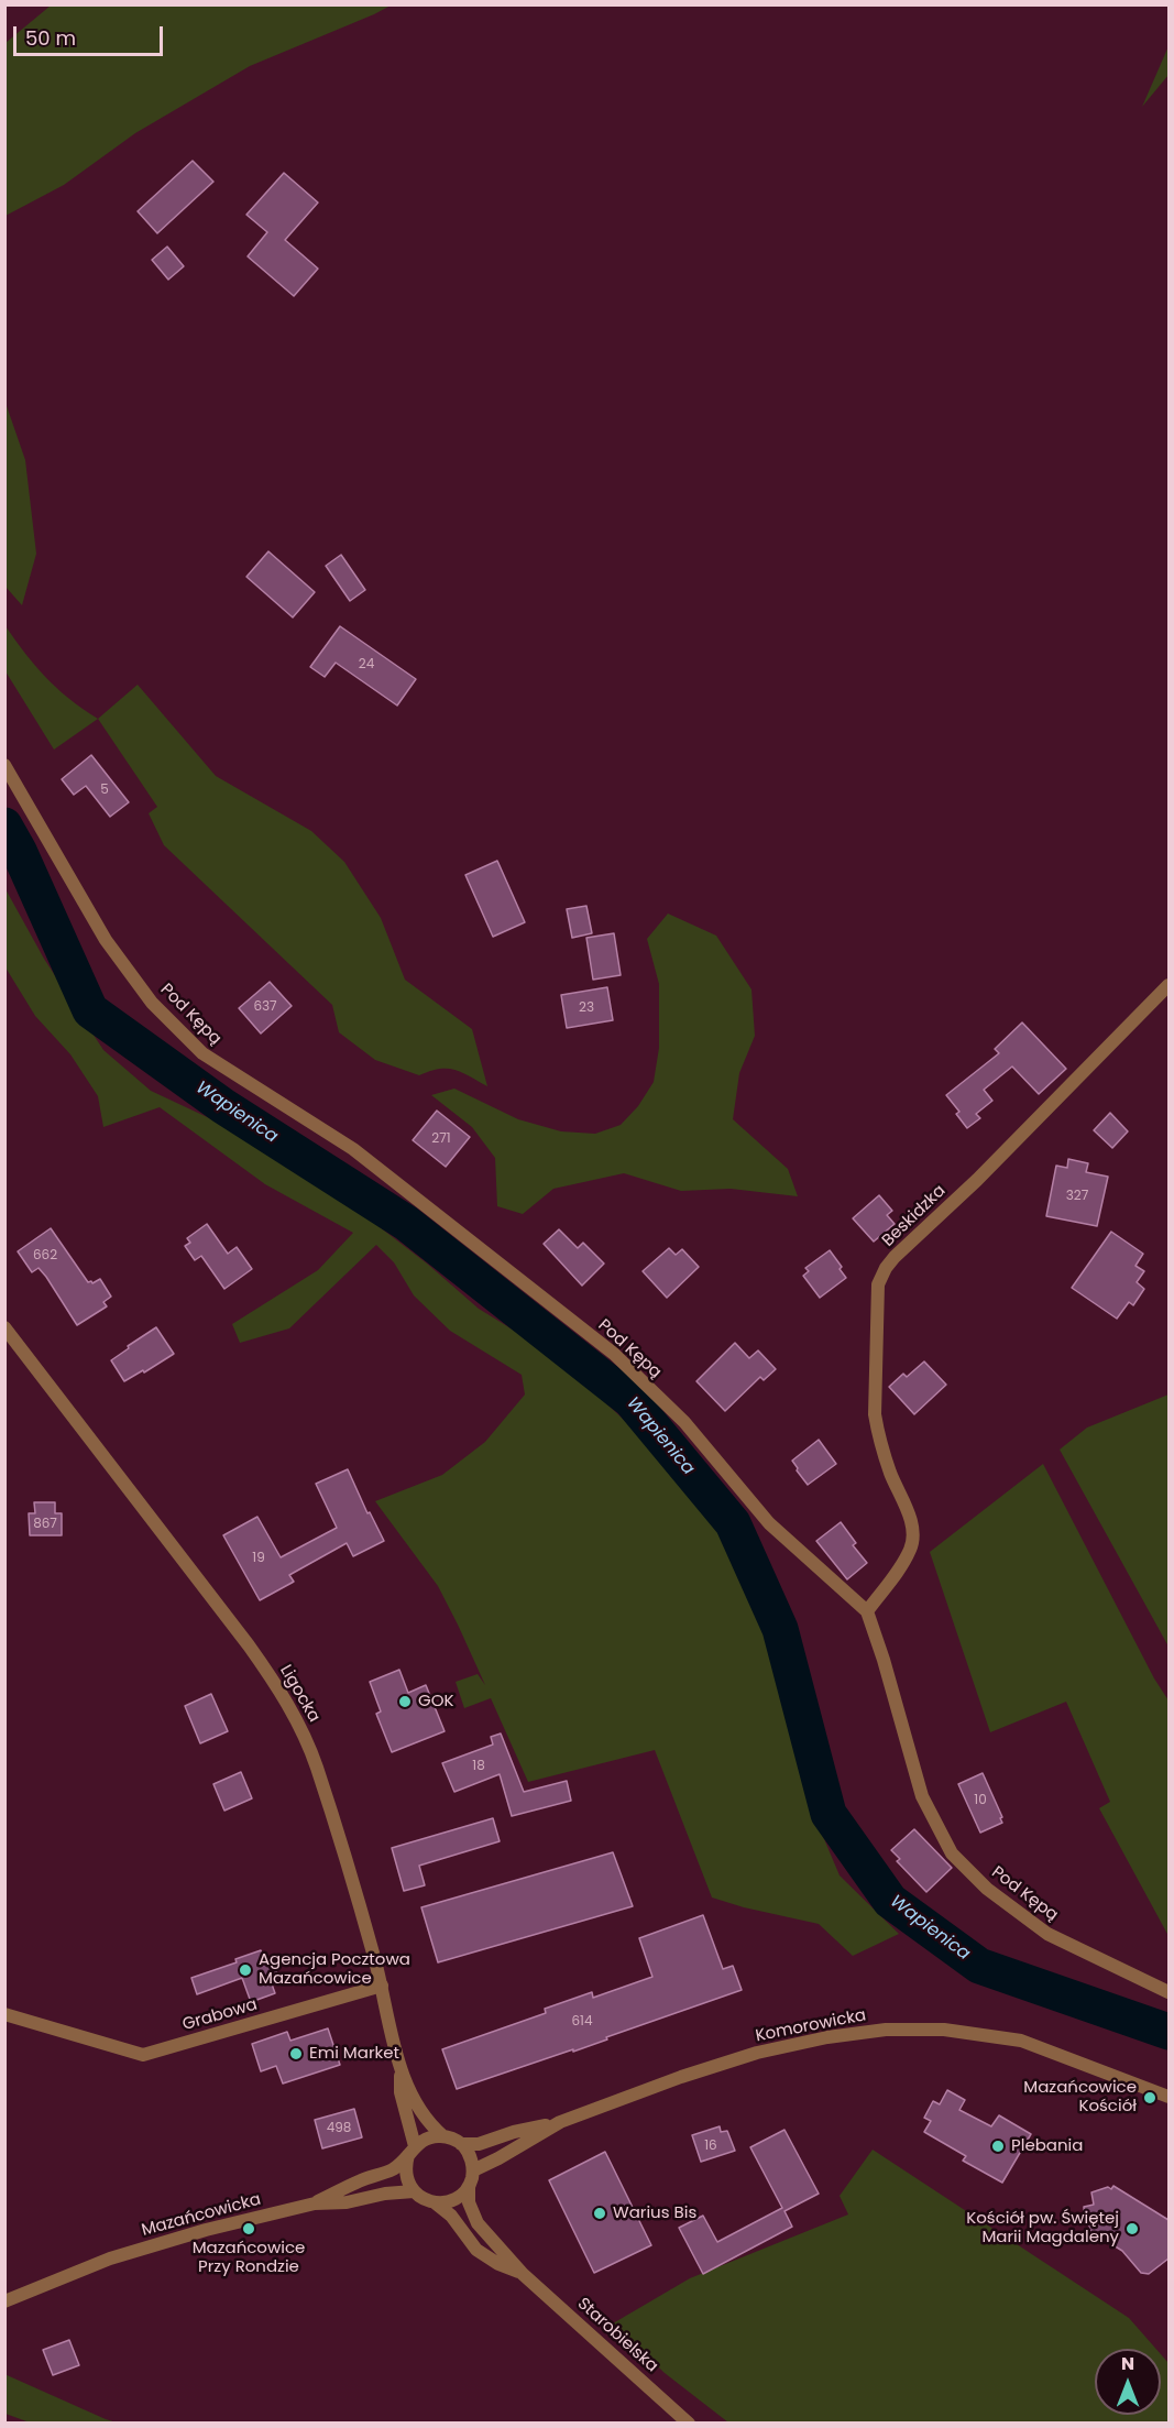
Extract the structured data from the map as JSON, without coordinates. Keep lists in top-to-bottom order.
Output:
{
  "streets": {
    "street": [
      "Pod Kępą",
      "Beskidzka",
      "Ligocka",
      "Grabowa",
      "Komorowicka",
      "Mazańcowicka",
      "Starobielska"
    ]
  },
  "crossings": [
    ["Pod Kępą", "Beskidzka"],
    ["Ligocka", "Grabowa"],
    ["Ligocka", "Komorowicka"],
    ["Ligocka", "Mazańcowicka"],
    ["Komorowicka", "Mazańcowicka"]
  ],
  "water": ["Wapienica"],
  "places": [
    "GOK",
    "Agencja Pocztowa Mazańcowice",
    "Emi Market",
    "Mazańcowice Kościół",
    "Plebania",
    "Warius Bis",
    "Mazańcowice Przy Rondzie",
    "Kościół pw. Świętej Marii Magdaleny"
  ],
  "house_numbers": [
    "24",
    "5",
    "637",
    "23",
    "271",
    "327",
    "662",
    "867",
    "19",
    "18",
    "10",
    "614",
    "498",
    "16"
  ],
  "scale_bar": "50 m",
  "north": "top"
}
